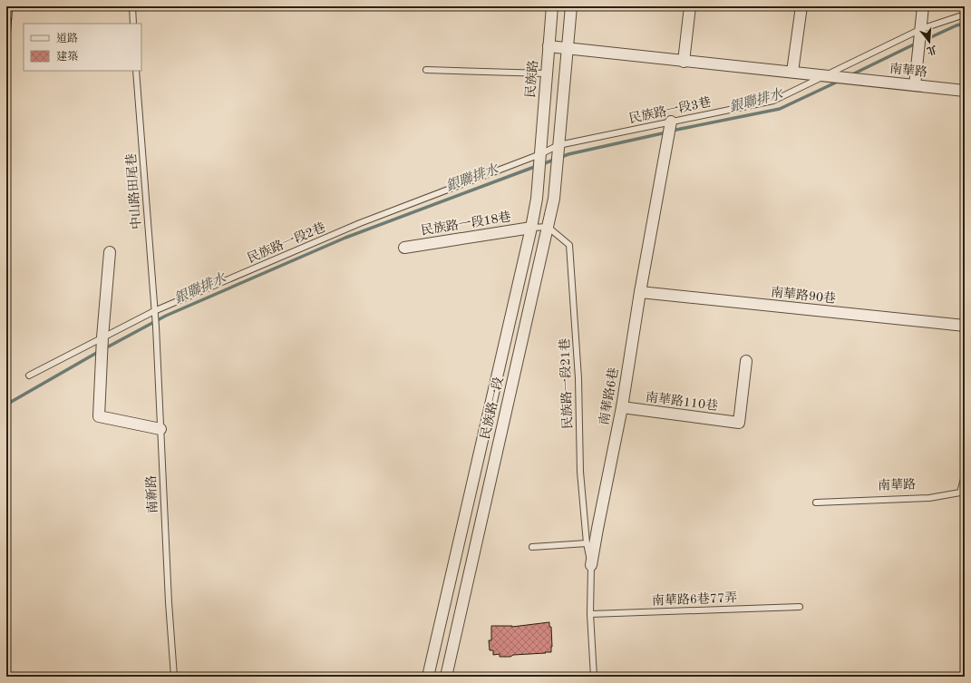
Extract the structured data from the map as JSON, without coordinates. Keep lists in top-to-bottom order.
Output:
{
  "streets": {
    "street": [
      "南華路",
      "民族路",
      "民族路一段18巷",
      "南華路90巷",
      "南華路6巷",
      "南華路110巷",
      "民族路一段"
    ],
    "lane": [
      "民族路一段3巷",
      "中山路田尾巷",
      "民族路一段2巷",
      "民族路一段21巷",
      "南新路",
      "南華路6巷77弄"
    ]
  },
  "crossings": [
    ["南華路", "民族路"],
    ["南華路", "民族路一段3巷"],
    ["民族路", "民族路一段2巷"],
    ["民族路", "民族路一段"],
    ["民族路一段3巷", "民族路一段2巷"],
    ["民族路一段3巷", "南華路6巷"],
    ["民族路一段3巷", "民族路一段"],
    ["中山路田尾巷", "民族路一段2巷"],
    ["中山路田尾巷", "南新路"],
    ["民族路一段18巷", "民族路一段"],
    ["民族路一段2巷", "民族路一段"],
    ["民族路一段2巷", "南新路"],
    ["南華路90巷", "南華路6巷"],
    ["民族路一段21巷", "南華路6巷"],
    ["民族路一段21巷", "民族路一段"],
    ["南華路6巷", "南華路110巷"],
    ["南華路6巷", "南華路6巷77弄"]
  ],
  "water": ["銀聯排水"],
  "legend": ["道路", "建築"],
  "north": "bottom"
}
